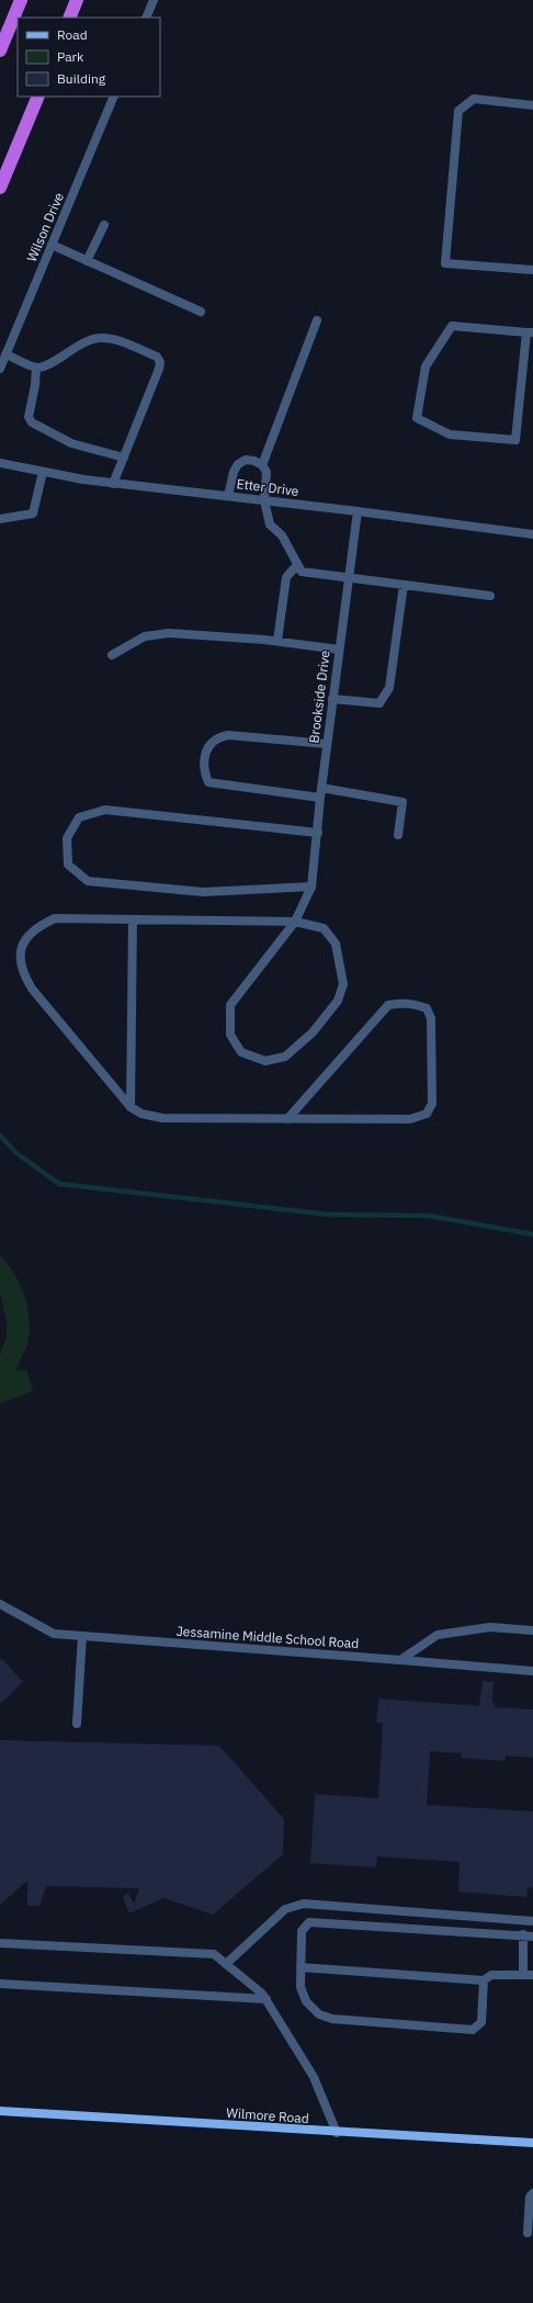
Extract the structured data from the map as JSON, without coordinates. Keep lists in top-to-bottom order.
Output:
{
  "streets": {
    "main road": ["Wilmore Road"],
    "street": [
      "Wilson Drive",
      "Etter Drive",
      "Brookside Drive",
      "Jessamine Middle School Road"
    ]
  },
  "crossings": [
    ["Etter Drive", "Brookside Drive"]
  ],
  "legend": ["Road", "Park", "Building"]
}
